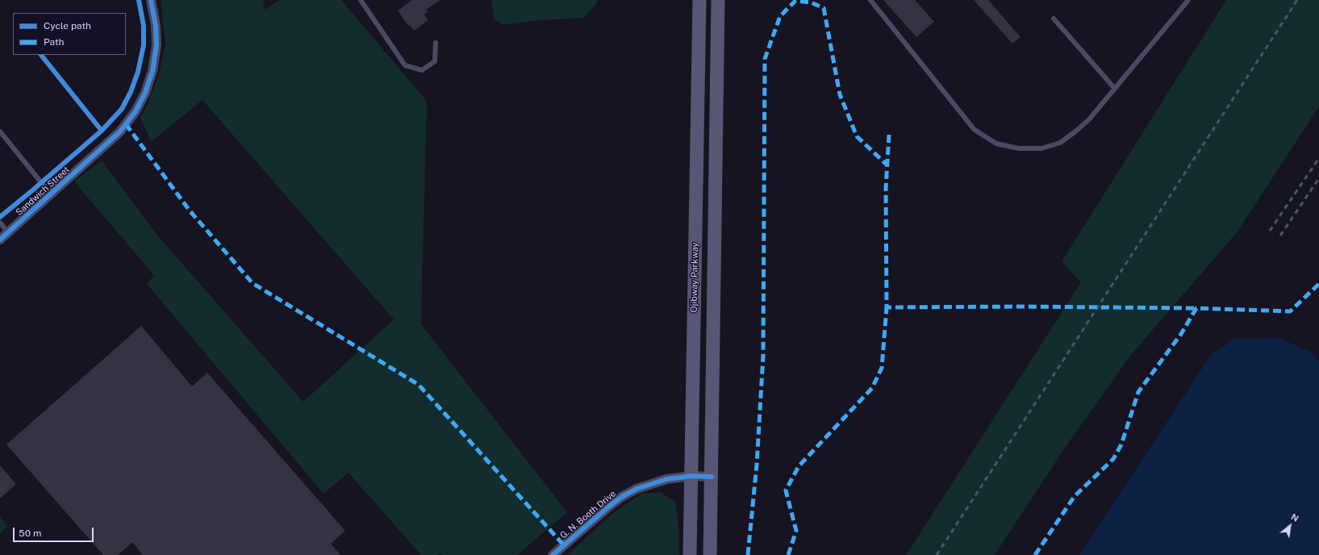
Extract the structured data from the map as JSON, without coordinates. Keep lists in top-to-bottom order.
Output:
{
  "streets": {
    "main road": ["Ojibway Parkway"],
    "street": ["Sandwich Street", "G. N. Booth Drive"]
  },
  "crossings": [
    ["Ojibway Parkway", "G. N. Booth Drive"]
  ],
  "legend": ["Cycle path", "Path"],
  "scale_bar": "50 m",
  "north": "top right"
}
